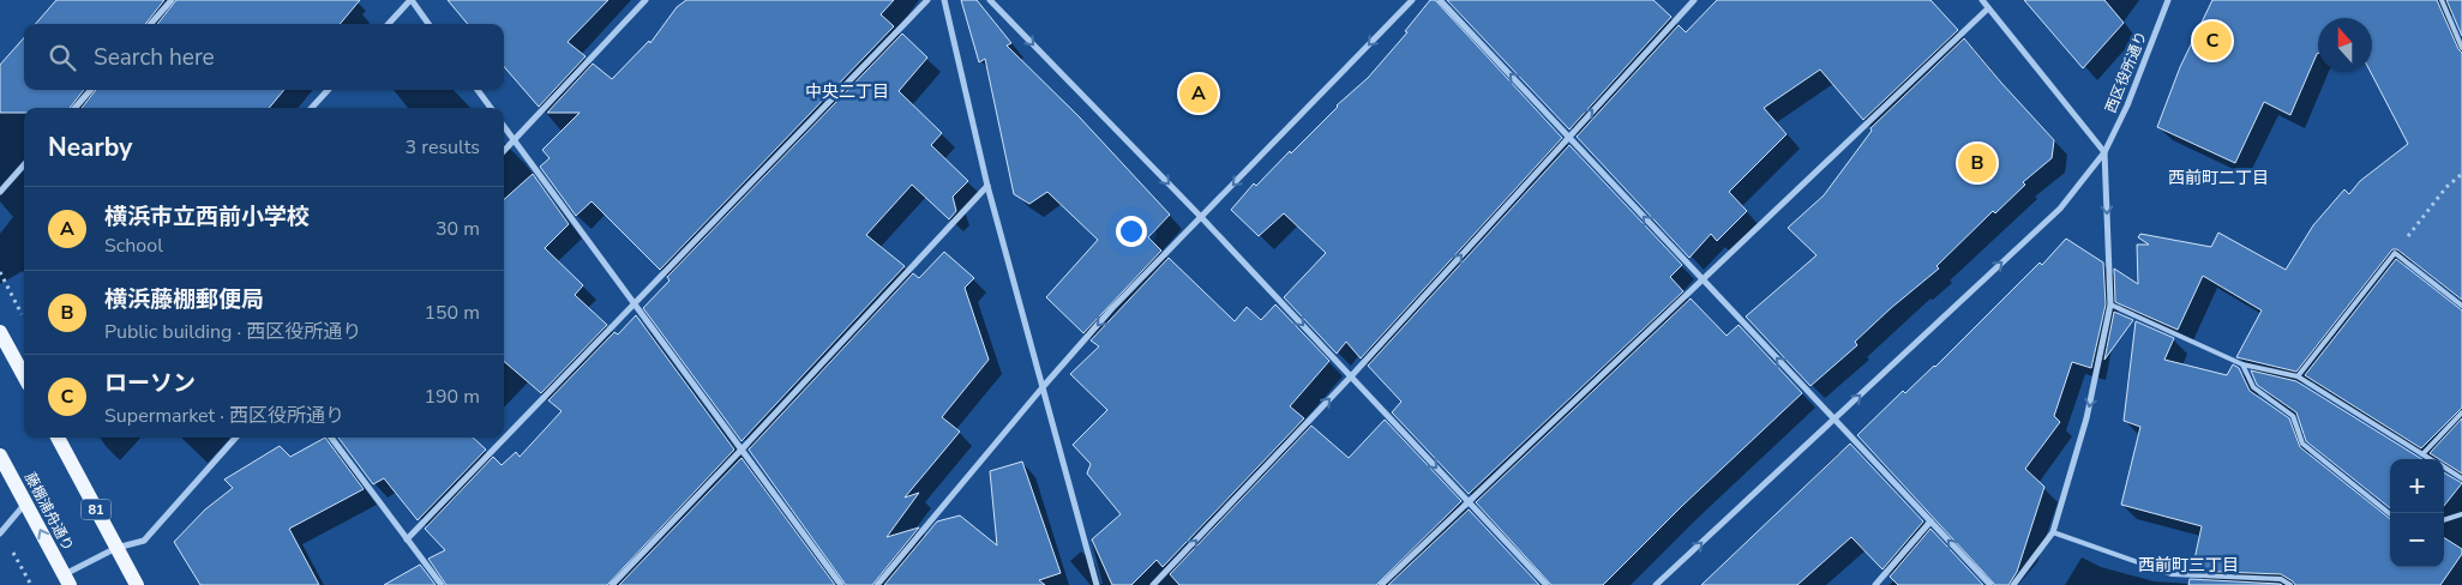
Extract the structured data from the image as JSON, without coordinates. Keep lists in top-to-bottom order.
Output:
{
  "streets": {
    "main road": ["81", "藤棚浦舟通り"],
    "street": ["西区役所通り"]
  },
  "one_way": ["西区役所通り"],
  "districts": ["中央二丁目", "西前町二丁目", "西前町三丁目"],
  "north": "top",
  "page": {
    "pins": ["C", "A", "B"],
    "search": "Search here",
    "heading": ["Nearby", "3 results"],
    "list": [
      {
        "mark": "A",
        "name": "横浜市立西前小学校",
        "note": "School",
        "value": "30 m"
      },
      {
        "mark": "B",
        "name": "横浜藤棚郵便局",
        "note": "Public building · 西区役所通り",
        "value": "150 m"
      },
      {
        "mark": "C",
        "name": "ローソン",
        "note": "Supermarket · 西区役所通り",
        "value": "190 m"
      }
    ],
    "map_buttons": ["+", "−"]
  }
}
